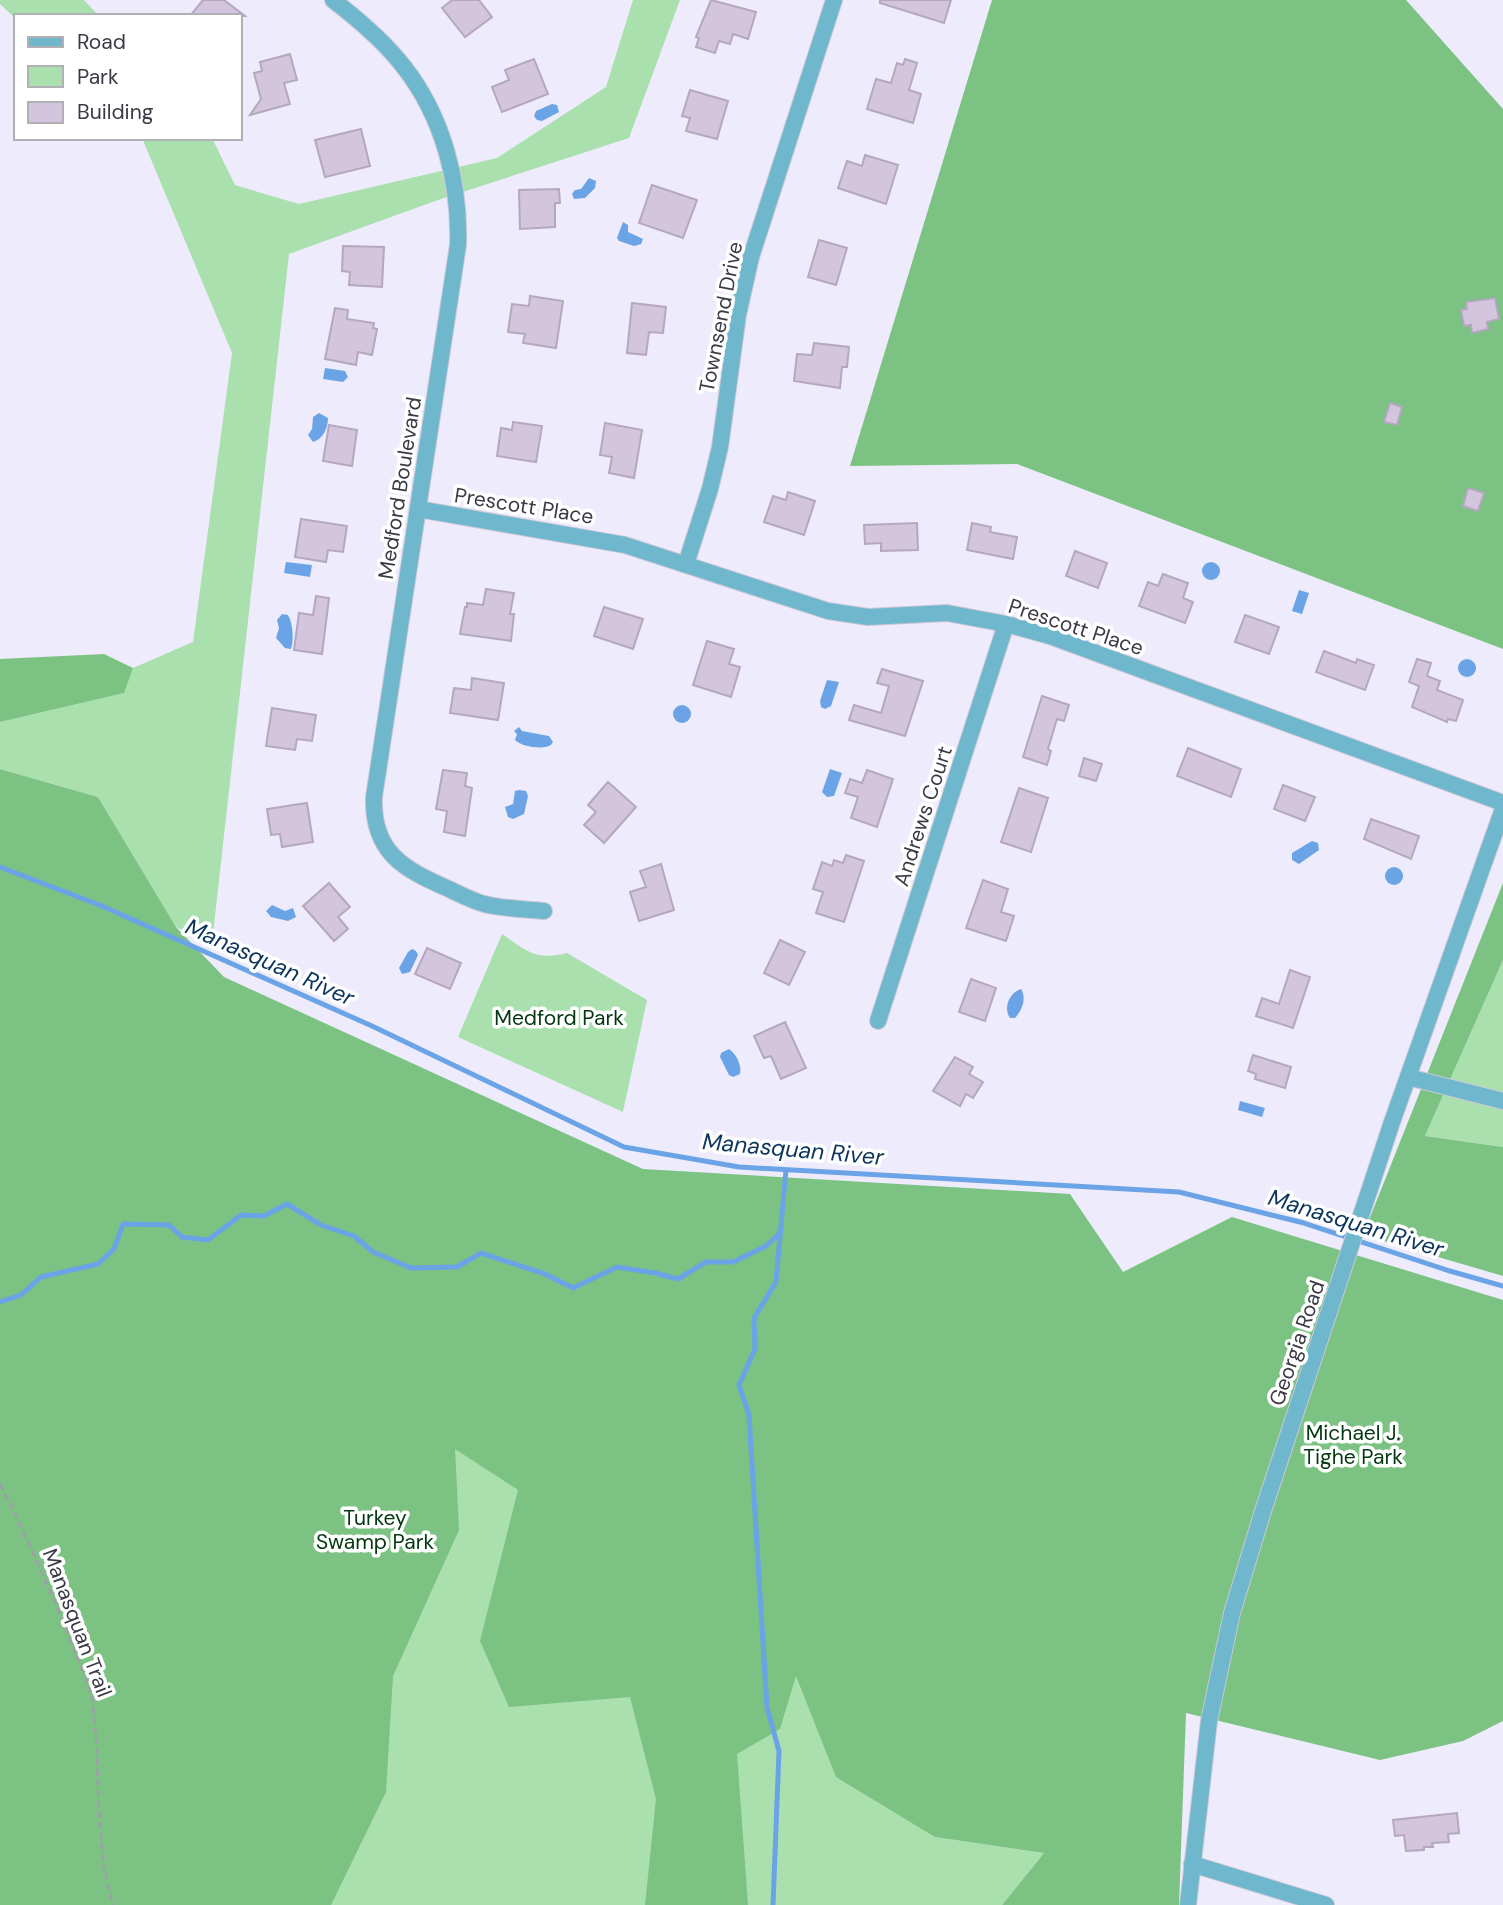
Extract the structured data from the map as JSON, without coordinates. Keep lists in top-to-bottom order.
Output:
{
  "streets": {
    "street": [
      "Townsend Drive",
      "Medford Boulevard",
      "Prescott Place",
      "Andrews Court",
      "Georgia Road"
    ],
    "path": ["Manasquan Trail"]
  },
  "crossings": [
    ["Townsend Drive", "Prescott Place"],
    ["Medford Boulevard", "Prescott Place"],
    ["Prescott Place", "Andrews Court"]
  ],
  "water": ["Manasquan River"],
  "parks": ["Medford Park", "Michael J. Tighe Park", "Turkey Swamp Park"],
  "legend": ["Road", "Park", "Building"]
}
